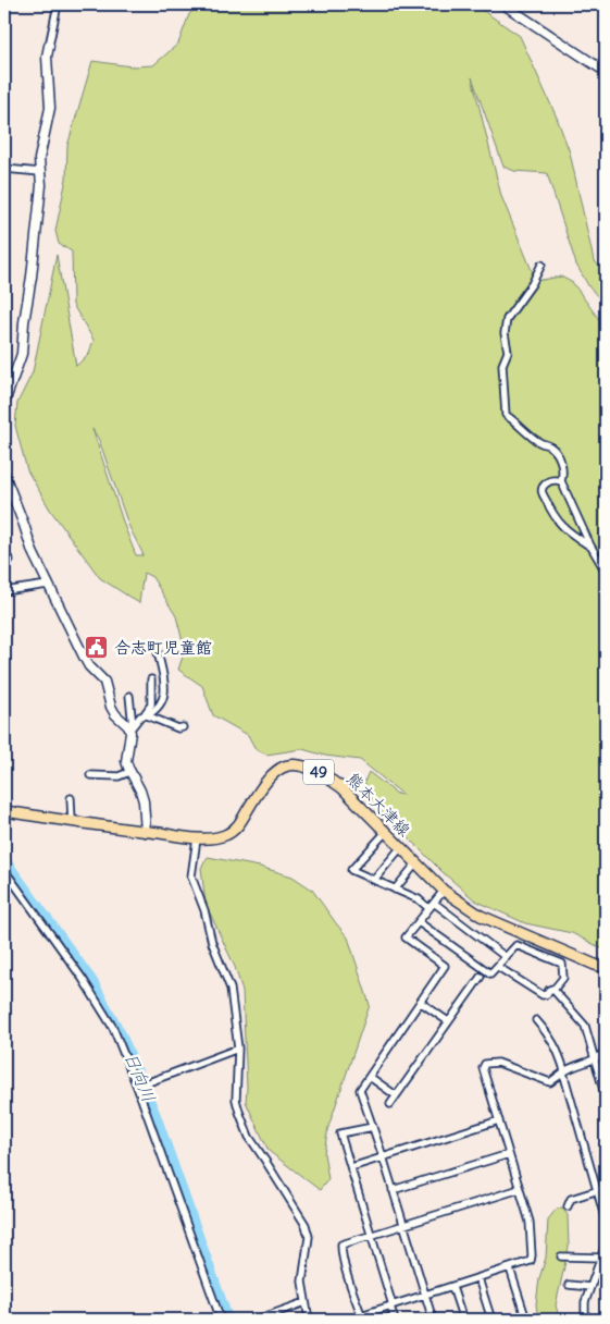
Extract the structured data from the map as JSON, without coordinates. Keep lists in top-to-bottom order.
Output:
{
  "streets": {
    "main road": ["49", "熊本大津線"]
  },
  "water": ["日向川"],
  "places": {
    "public building": ["合志町児童館"]
  }
}
